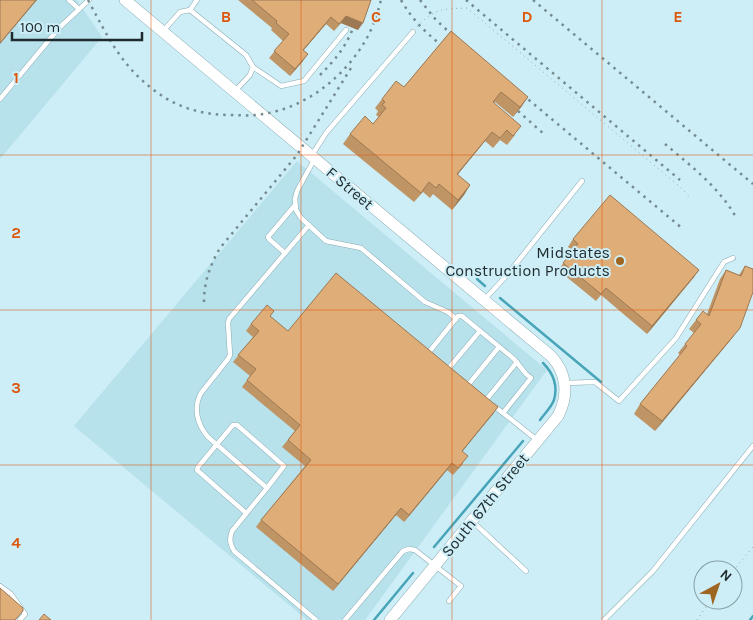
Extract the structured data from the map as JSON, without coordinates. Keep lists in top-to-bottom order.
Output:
{
  "streets": {
    "street": ["F Street", "South 67th Street"]
  },
  "crossings": [
    ["F Street", "South 67th Street"]
  ],
  "places": ["Midstates Construction Products"],
  "scale_bar": "100 m",
  "north": "top right",
  "grid": {
    "columns": [
      "B",
      "C",
      "D",
      "E"
    ],
    "rows": [
      "1",
      "2",
      "3",
      "4"
    ]
  }
}
